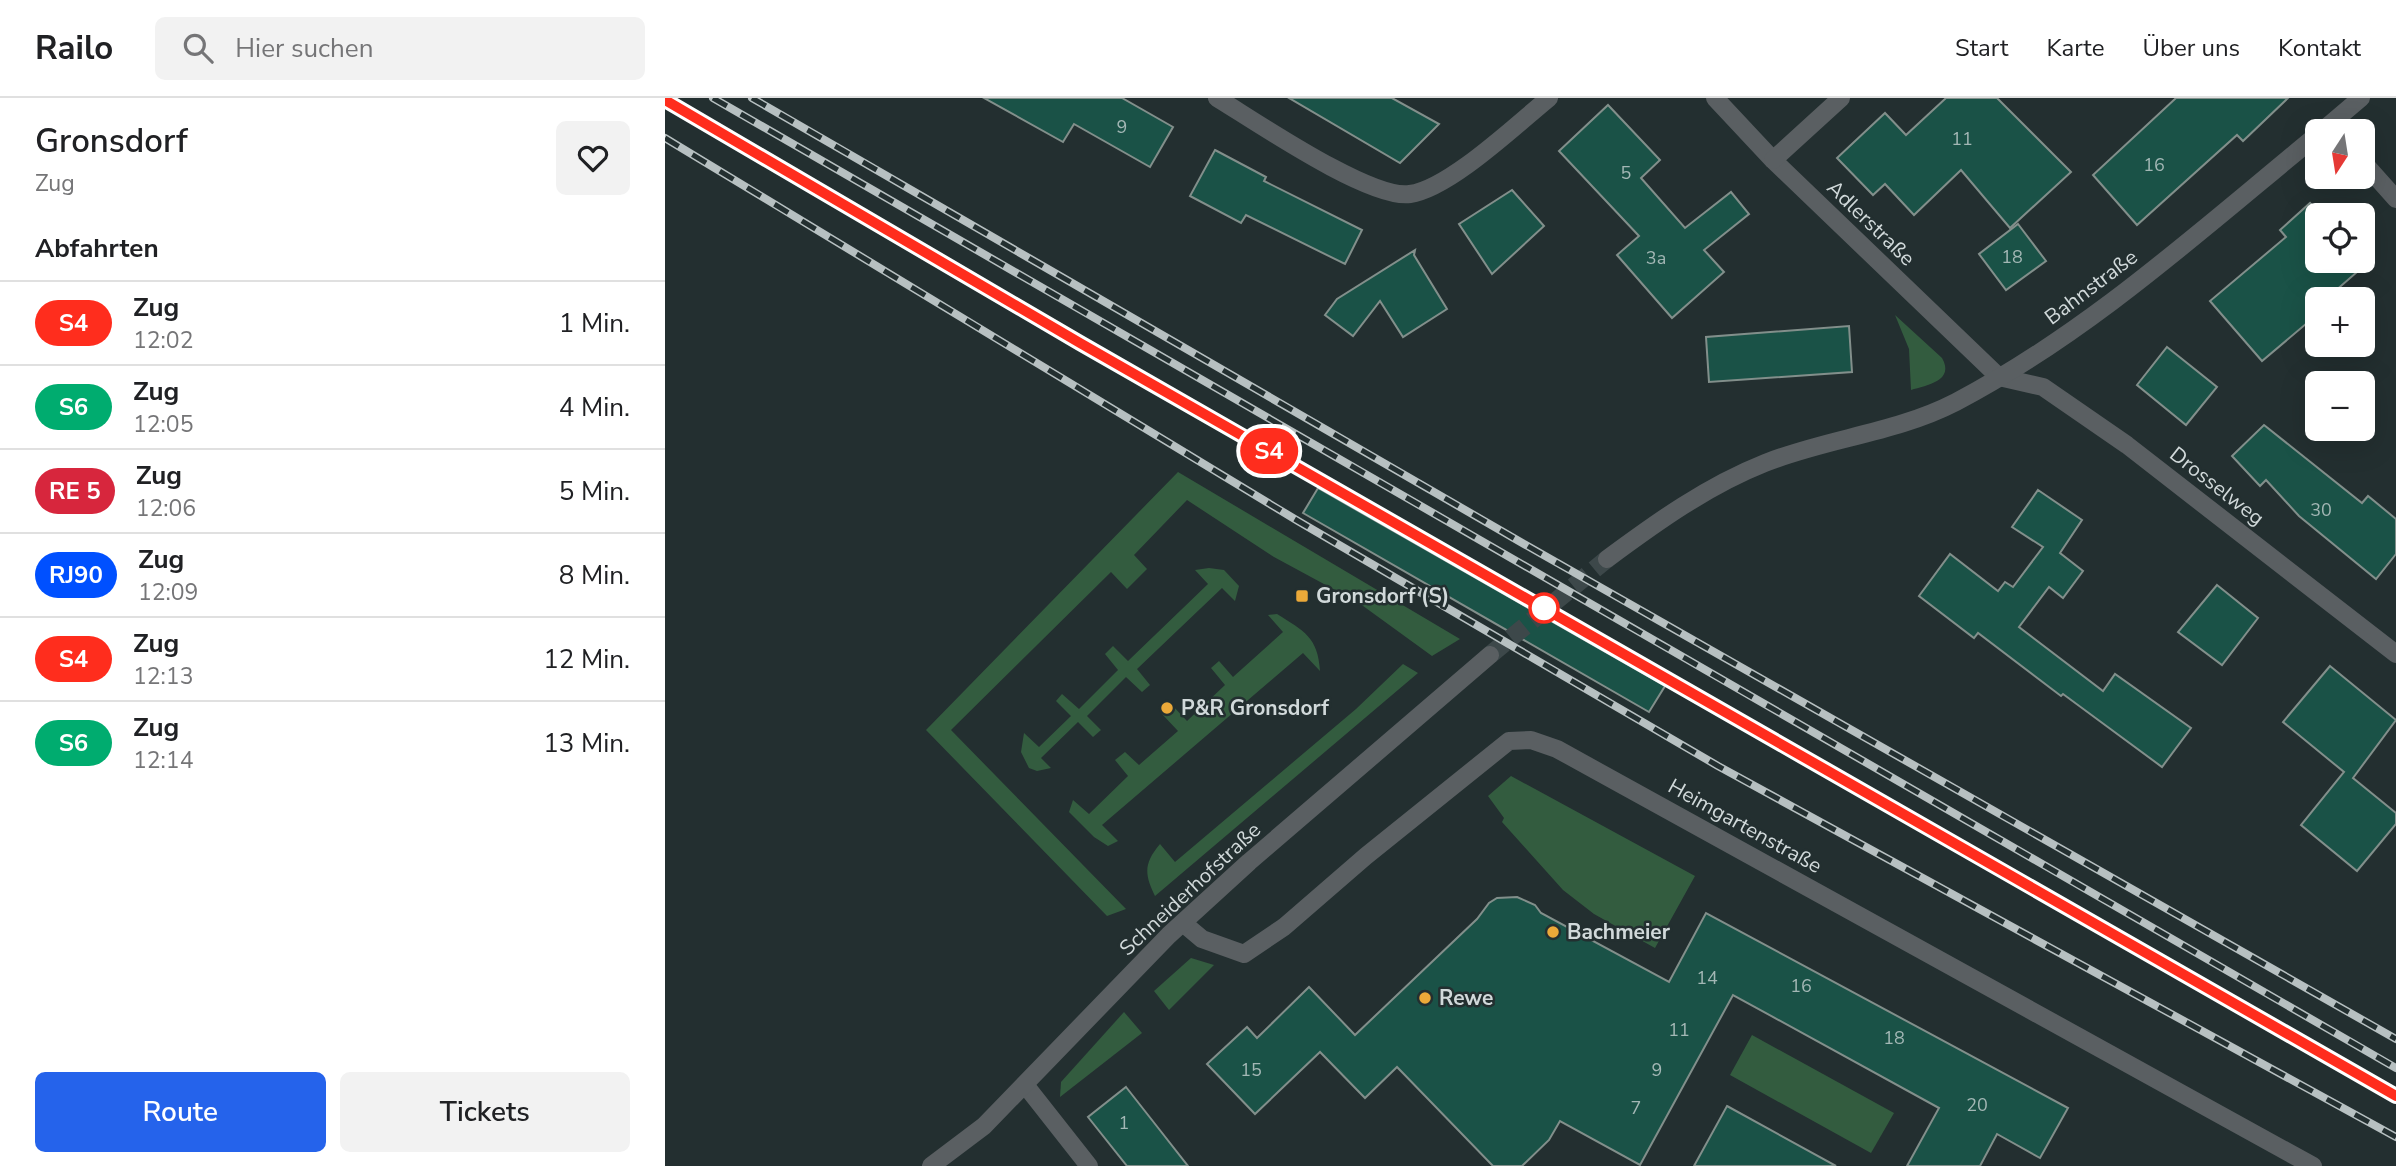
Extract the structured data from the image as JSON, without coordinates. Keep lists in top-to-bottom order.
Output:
{
  "streets": {
    "street": [
      "Adlerstraße",
      "Bahnstraße",
      "Drosselweg",
      "Heimgartenstraße",
      "Schneiderhofstraße"
    ]
  },
  "crossings": [
    ["Adlerstraße", "Bahnstraße"],
    ["Adlerstraße", "Drosselweg"],
    ["Bahnstraße", "Drosselweg"],
    ["Heimgartenstraße", "Schneiderhofstraße"]
  ],
  "places": {
    "transit": ["Gronsdorf (S)"],
    "other": ["P&R Gronsdorf", "Bachmeier", "Rewe"]
  },
  "house_numbers": [
    "9",
    "11",
    "16",
    "5",
    "18",
    "3a",
    "30",
    "14",
    "16",
    "11",
    "18",
    "15",
    "9",
    "20",
    "7",
    "1"
  ],
  "north": "bottom",
  "page": {
    "header": "Railo",
    "search": "Hier suchen",
    "nav": [
      "Start",
      "Karte",
      "Über uns",
      "Kontakt"
    ],
    "heading": [
      ["Gronsdorf", "Zug"],
      "Abfahrten"
    ],
    "on_map": "S4",
    "map_buttons": ["+", "−"],
    "list": [
      {
        "mark": "S4",
        "name": "Zug",
        "note": "12:02",
        "value": "1 Min."
      },
      {
        "mark": "S6",
        "name": "Zug",
        "note": "12:05",
        "value": "4 Min."
      },
      {
        "mark": "RE 5",
        "name": "Zug",
        "note": "12:06",
        "value": "5 Min."
      },
      {
        "mark": "RJ90",
        "name": "Zug",
        "note": "12:09",
        "value": "8 Min."
      },
      {
        "mark": "S4",
        "name": "Zug",
        "note": "12:13",
        "value": "12 Min."
      },
      {
        "mark": "S6",
        "name": "Zug",
        "note": "12:14",
        "value": "13 Min."
      }
    ],
    "buttons": ["Route", "Tickets"]
  }
}
